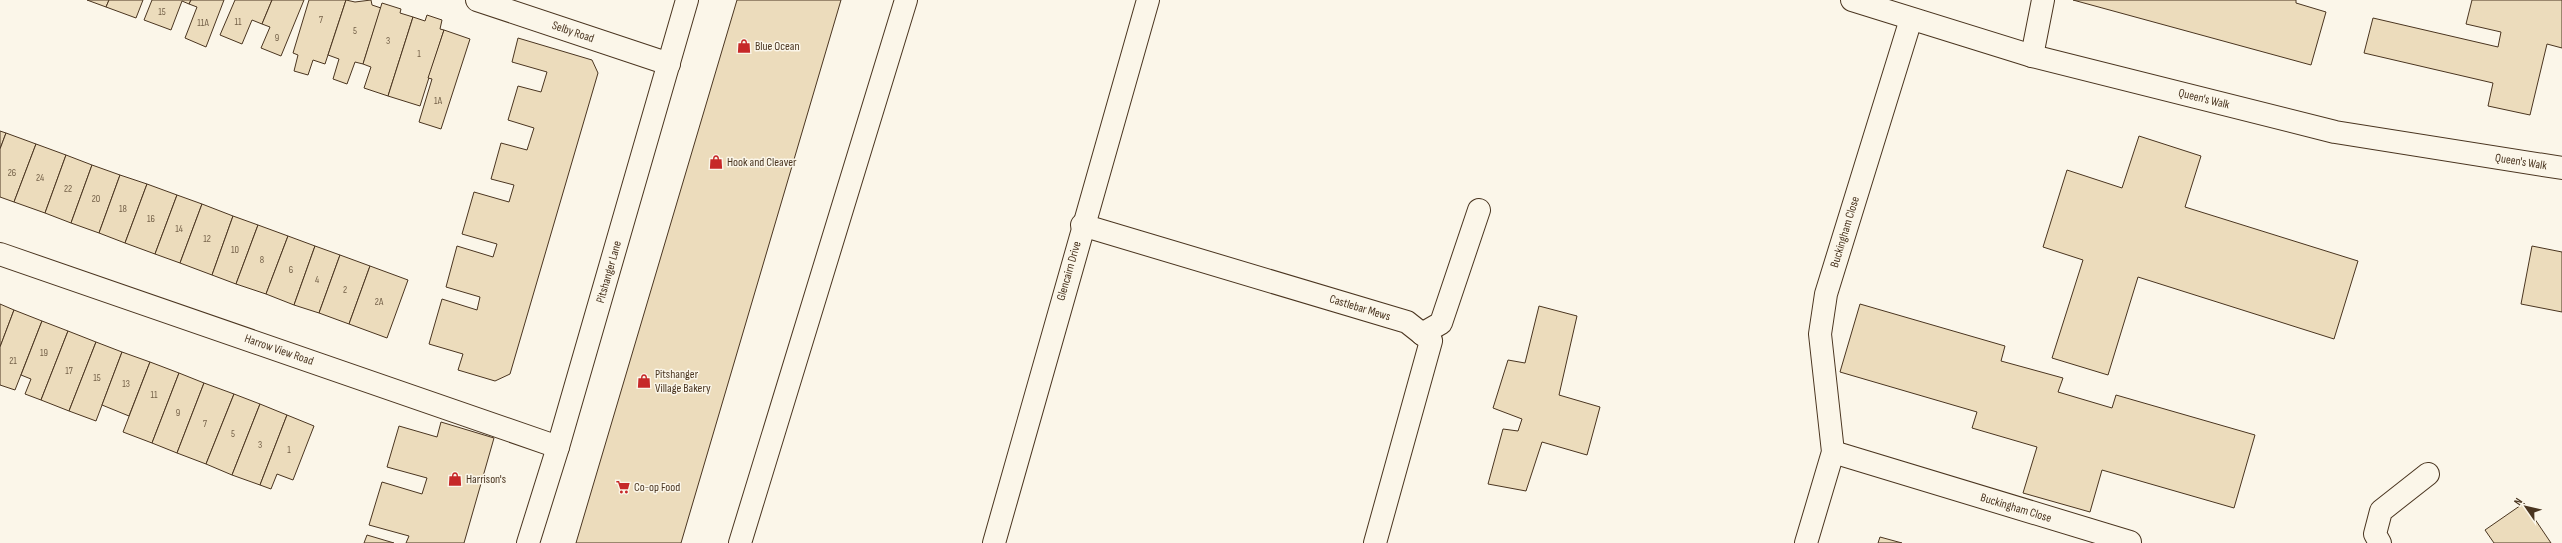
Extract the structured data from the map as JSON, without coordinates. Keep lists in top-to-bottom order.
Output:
{
  "streets": {
    "street": [
      "Selby Road",
      "Queen's Walk",
      "Buckingham Close",
      "Glencairn Drive",
      "Pitshanger Lane",
      "Castlebar Mews",
      "Harrow View Road"
    ]
  },
  "crossings": [
    ["Selby Road", "Pitshanger Lane"],
    ["Queen's Walk", "Buckingham Close"],
    ["Glencairn Drive", "Castlebar Mews"],
    ["Pitshanger Lane", "Harrow View Road"]
  ],
  "places": {
    "shop": [
      "Blue Ocean",
      "Hook and Cleaver",
      "Pitshanger Village Bakery",
      "Harrison's"
    ],
    "supermarket": ["Co-op Food"]
  },
  "house_numbers": [
    "15",
    "7",
    "11",
    "11A",
    "5",
    "9",
    "3",
    "1",
    "1A",
    "26",
    "24",
    "22",
    "20",
    "18",
    "16",
    "14",
    "12",
    "10",
    "8",
    "6",
    "4",
    "2",
    "2A",
    "19",
    "21",
    "17",
    "15",
    "13",
    "11",
    "9",
    "7",
    "5",
    "3",
    "1"
  ],
  "north": "top left"
}
